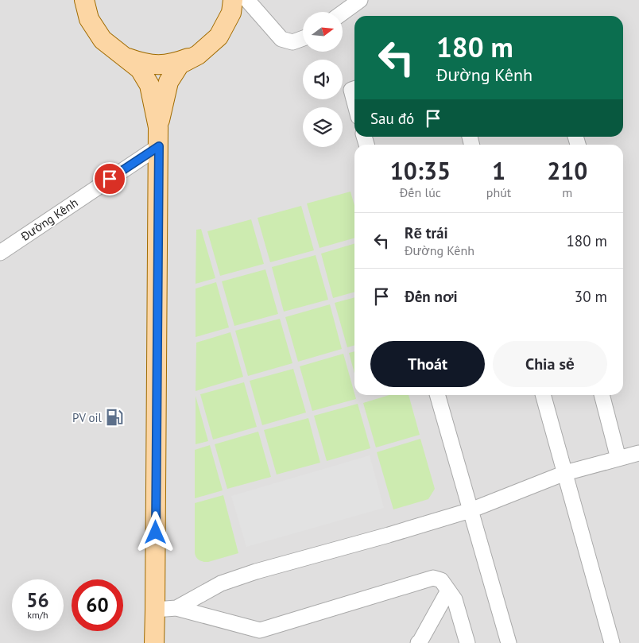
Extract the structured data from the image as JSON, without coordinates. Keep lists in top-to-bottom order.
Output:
{
  "streets": {
    "street": ["Đường Kênh"]
  },
  "places": {
    "fuel station": ["PV oil"]
  },
  "north": "right",
  "page": {
    "turn": ["180 m", "Đường Kênh"],
    "then": "Sau đó",
    "eta": [
      "10:35",
      "Đến lúc",
      "1",
      "phút",
      "210",
      "m"
    ],
    "list": [
      {
        "name": "Rẽ trái",
        "note": "Đường Kênh",
        "value": "180 m"
      },
      {
        "name": "Đến nơi",
        "value": "30 m"
      }
    ],
    "buttons": ["Thoát", "Chia sẻ"],
    "speed": "56 km/h",
    "limit": "60"
  }
}
